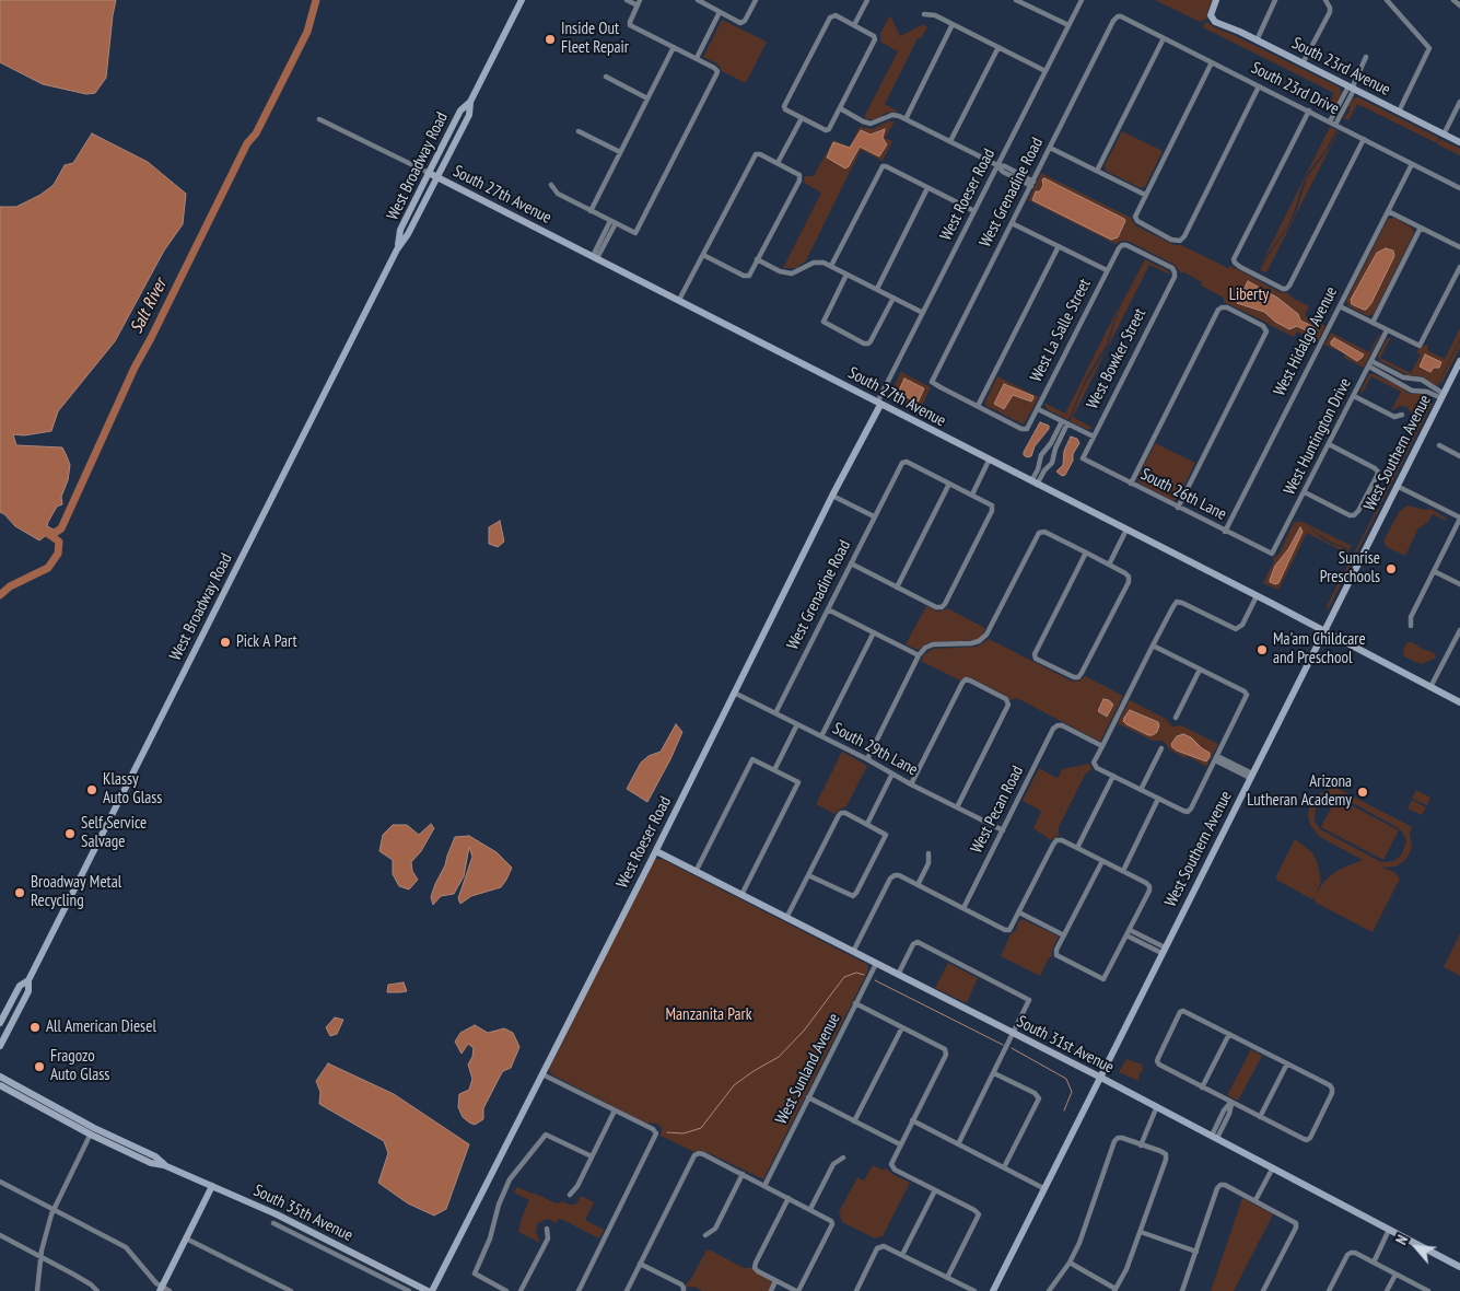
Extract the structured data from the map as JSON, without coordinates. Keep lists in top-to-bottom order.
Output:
{
  "streets": {
    "main road": [
      "South 23rd Avenue",
      "West Broadway Road",
      "South 27th Avenue",
      "West Roeser Road",
      "West Southern Avenue",
      "South 31st Avenue",
      "South 35th Avenue"
    ],
    "street": [
      "South 23rd Drive",
      "West Grenadine Road",
      "West La Salle Street",
      "West Hidalgo Avenue",
      "West Bowker Street",
      "West Huntington Drive",
      "South 26th Lane",
      "South 29th Lane",
      "West Pecan Road",
      "West Sunland Avenue"
    ]
  },
  "crossings": [
    ["South 23rd Drive", "West Grenadine Road"],
    ["South 23rd Drive", "West Hidalgo Avenue"],
    ["West Broadway Road", "South 27th Avenue"],
    ["West Grenadine Road", "West La Salle Street"],
    ["West Grenadine Road", "South 29th Lane"],
    ["South 27th Avenue", "West Roeser Road"],
    ["South 27th Avenue", "West Southern Avenue"],
    ["West Roeser Road", "South 29th Lane"],
    ["West Roeser Road", "South 31st Avenue"],
    ["West La Salle Street", "West Bowker Street"],
    ["West Hidalgo Avenue", "South 26th Lane"],
    ["West Bowker Street", "South 26th Lane"],
    ["West Huntington Drive", "South 26th Lane"],
    ["West Southern Avenue", "South 31st Avenue"],
    ["South 29th Lane", "West Pecan Road"],
    ["South 31st Avenue", "West Sunland Avenue"]
  ],
  "water": ["Salt River"],
  "parks": ["Liberty", "Manzanita Park"],
  "places": [
    "Inside Out Fleet Repair",
    "Sunrise Preschools",
    "Pick A Part",
    "Ma'am Childcare and Preschool",
    "Klassy Auto Glass",
    "Arizona Lutheran Academy",
    "Self Service Salvage",
    "Broadway Metal Recycling",
    "All American Diesel",
    "Fragozo Auto Glass"
  ],
  "north": "top left"
}
